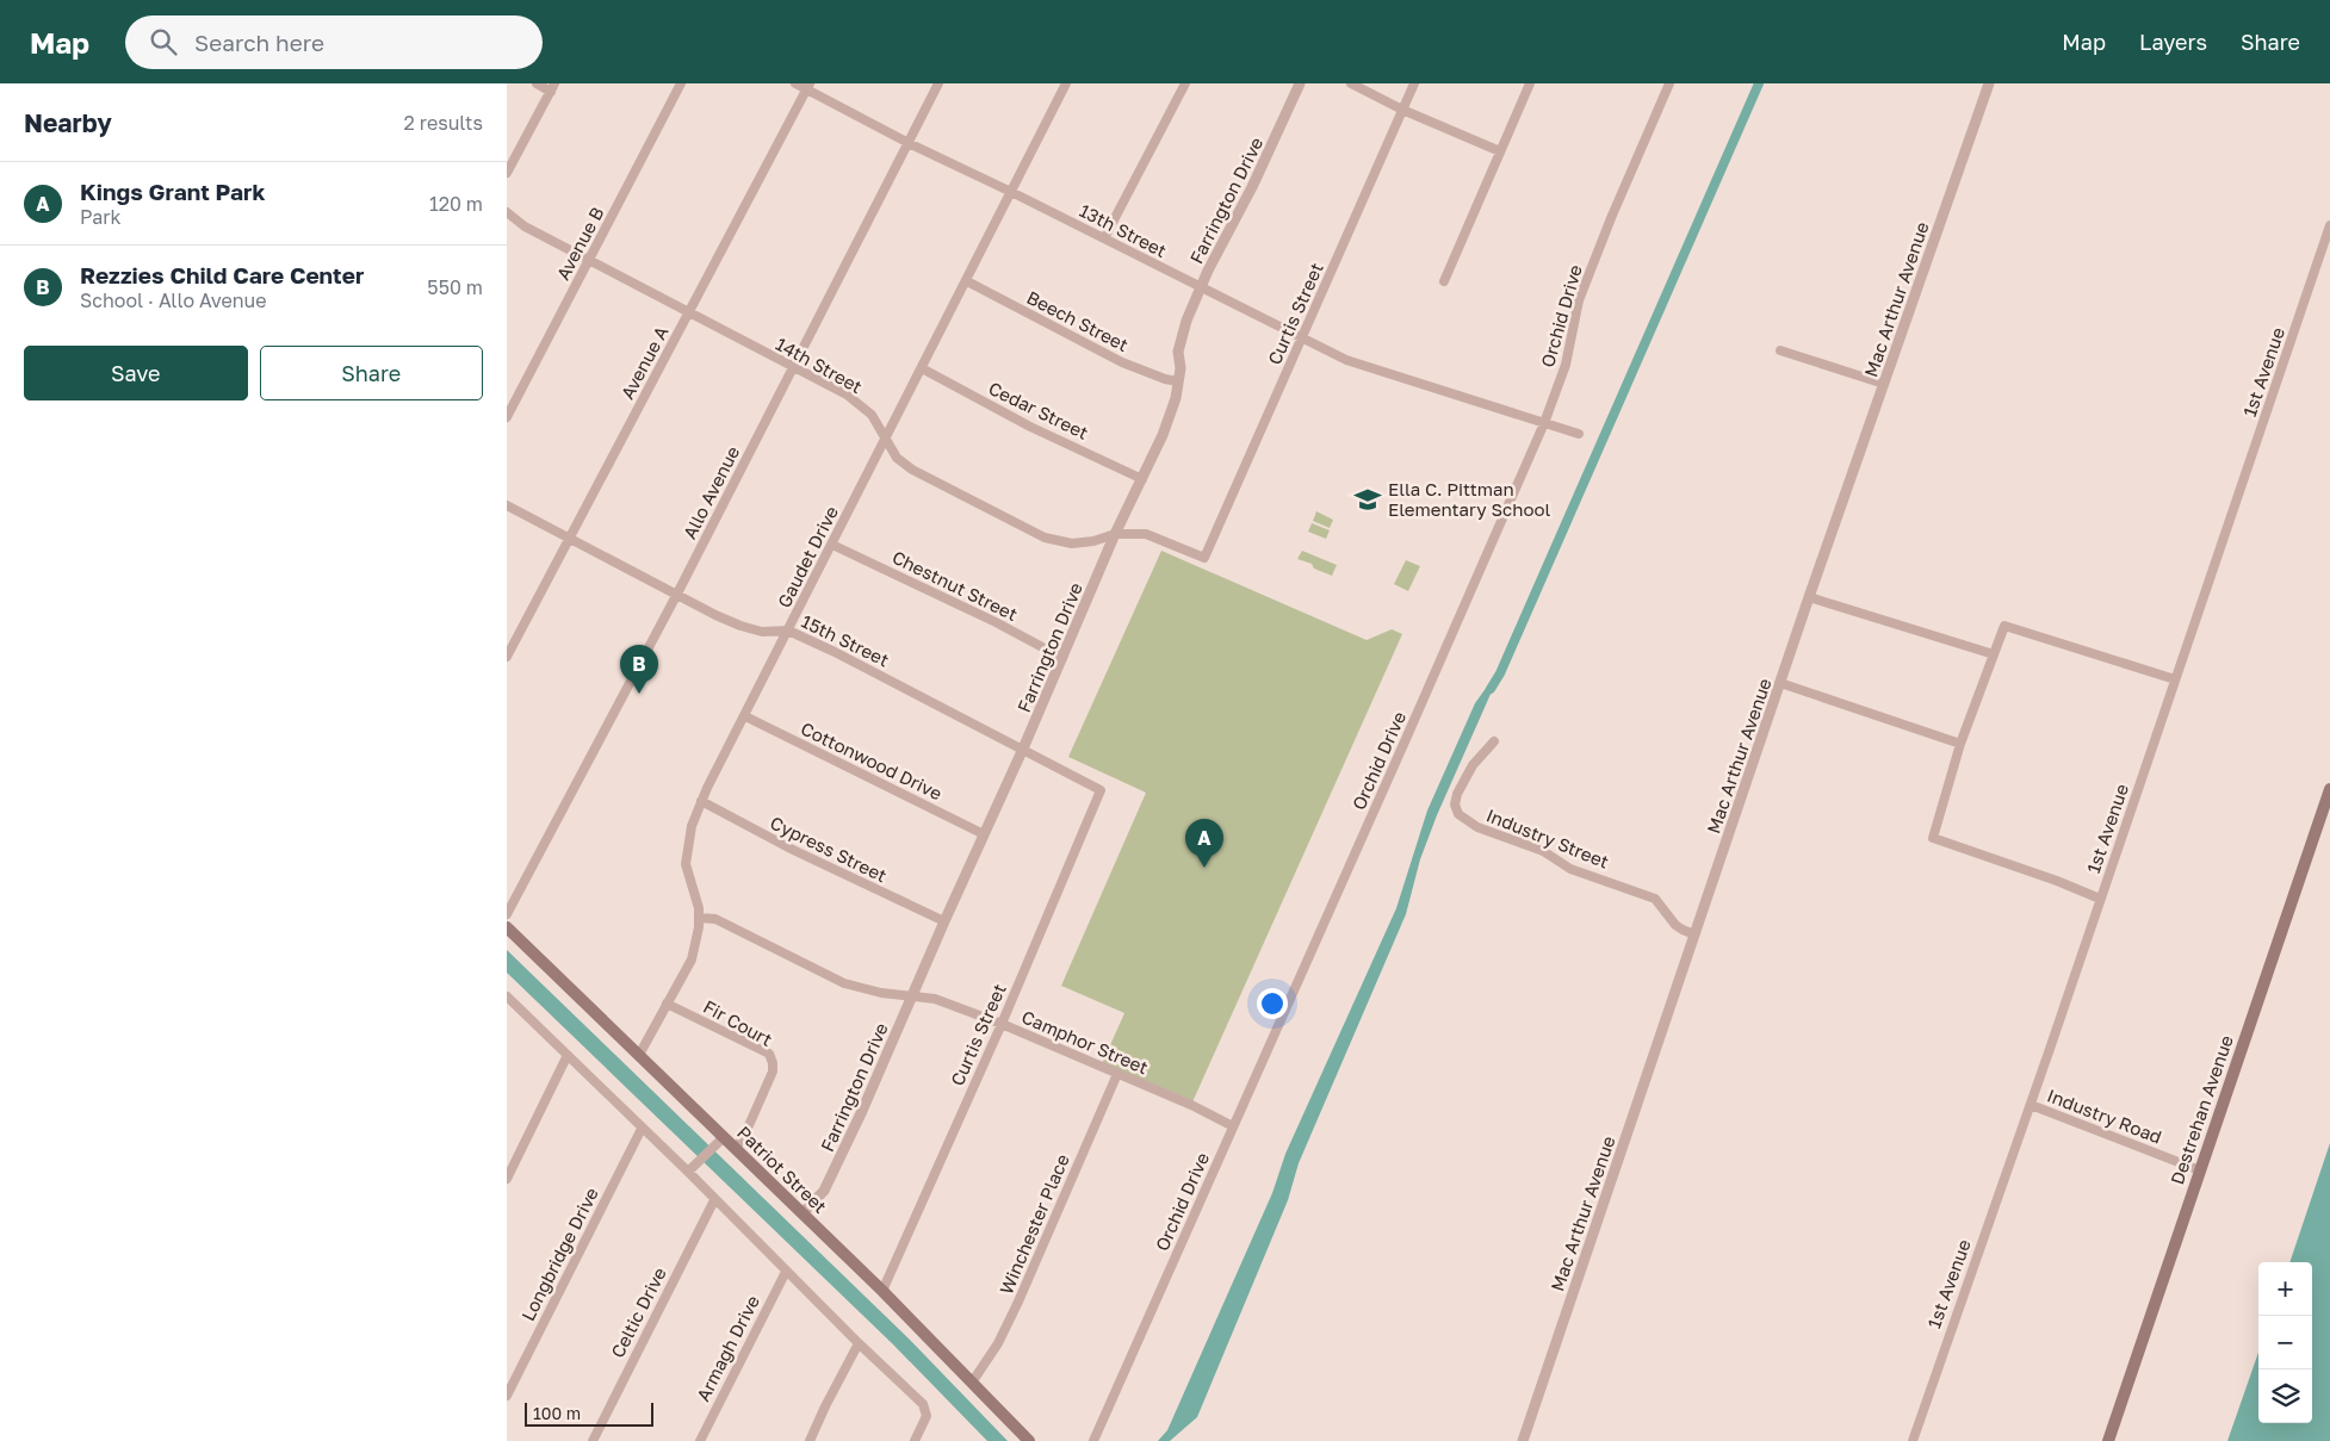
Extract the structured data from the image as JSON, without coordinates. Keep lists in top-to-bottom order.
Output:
{
  "streets": {
    "main road": ["Destrehan Avenue", "Patriot Street"],
    "street": [
      "Farrington Drive",
      "13th Street",
      "Avenue B",
      "Mac Arthur Avenue",
      "Curtis Street",
      "Orchid Drive",
      "Beech Street",
      "Avenue A",
      "14th Street",
      "1st Avenue",
      "Cedar Street",
      "Allo Avenue",
      "Gaudet Drive",
      "Chestnut Street",
      "15th Street",
      "Cottonwood Drive",
      "Industry Street",
      "Cypress Street",
      "Fir Court",
      "Camphor Street",
      "Industry Road",
      "Winchester Place",
      "Longbridge Drive",
      "Celtic Drive",
      "Armagh Drive"
    ]
  },
  "crossings": [
    ["Farrington Drive", "13th Street"],
    ["Farrington Drive", "Beech Street"],
    ["Farrington Drive", "14th Street"],
    ["Farrington Drive", "Cedar Street"],
    ["Farrington Drive", "Chestnut Street"],
    ["Farrington Drive", "15th Street"],
    ["Farrington Drive", "Cottonwood Drive"],
    ["Farrington Drive", "Cypress Street"],
    ["Farrington Drive", "Camphor Street"],
    ["Farrington Drive", "Patriot Street"],
    ["13th Street", "Curtis Street"],
    ["13th Street", "Orchid Drive"],
    ["13th Street", "Avenue A"],
    ["13th Street", "Allo Avenue"],
    ["13th Street", "Gaudet Drive"],
    ["Avenue B", "14th Street"],
    ["Mac Arthur Avenue", "Industry Street"],
    ["Curtis Street", "14th Street"],
    ["Curtis Street", "15th Street"],
    ["Curtis Street", "Camphor Street"],
    ["Curtis Street", "Patriot Street"],
    ["Orchid Drive", "Camphor Street"],
    ["Beech Street", "Gaudet Drive"],
    ["Avenue A", "14th Street"],
    ["Avenue A", "15th Street"],
    ["14th Street", "Allo Avenue"],
    ["14th Street", "Gaudet Drive"],
    ["1st Avenue", "Industry Road"],
    ["Cedar Street", "Gaudet Drive"],
    ["Allo Avenue", "15th Street"],
    ["Gaudet Drive", "Chestnut Street"],
    ["Gaudet Drive", "15th Street"],
    ["Gaudet Drive", "Cottonwood Drive"],
    ["Gaudet Drive", "Cypress Street"],
    ["Gaudet Drive", "Fir Court"],
    ["Gaudet Drive", "Camphor Street"],
    ["Gaudet Drive", "Patriot Street"],
    ["Fir Court", "Patriot Street"],
    ["Camphor Street", "Winchester Place"],
    ["Destrehan Avenue", "Industry Road"],
    ["Patriot Street", "Winchester Place"]
  ],
  "places": {
    "school or university": ["Ella C. Pittman Elementary School"]
  },
  "scale_bar": "100 m",
  "page": {
    "header": "Map",
    "search": "Search here",
    "nav": ["Map", "Layers", "Share"],
    "heading": ["Nearby", "2 results"],
    "list": [
      {
        "mark": "A",
        "name": "Kings Grant Park",
        "note": "Park",
        "value": "120 m"
      },
      {
        "mark": "B",
        "name": "Rezzies Child Care Center",
        "note": "School · Allo Avenue",
        "value": "550 m"
      }
    ],
    "buttons": ["Save", "Share"],
    "pins": ["B", "A"],
    "map_buttons": ["+", "−"],
    "scale": "100 m"
  }
}
